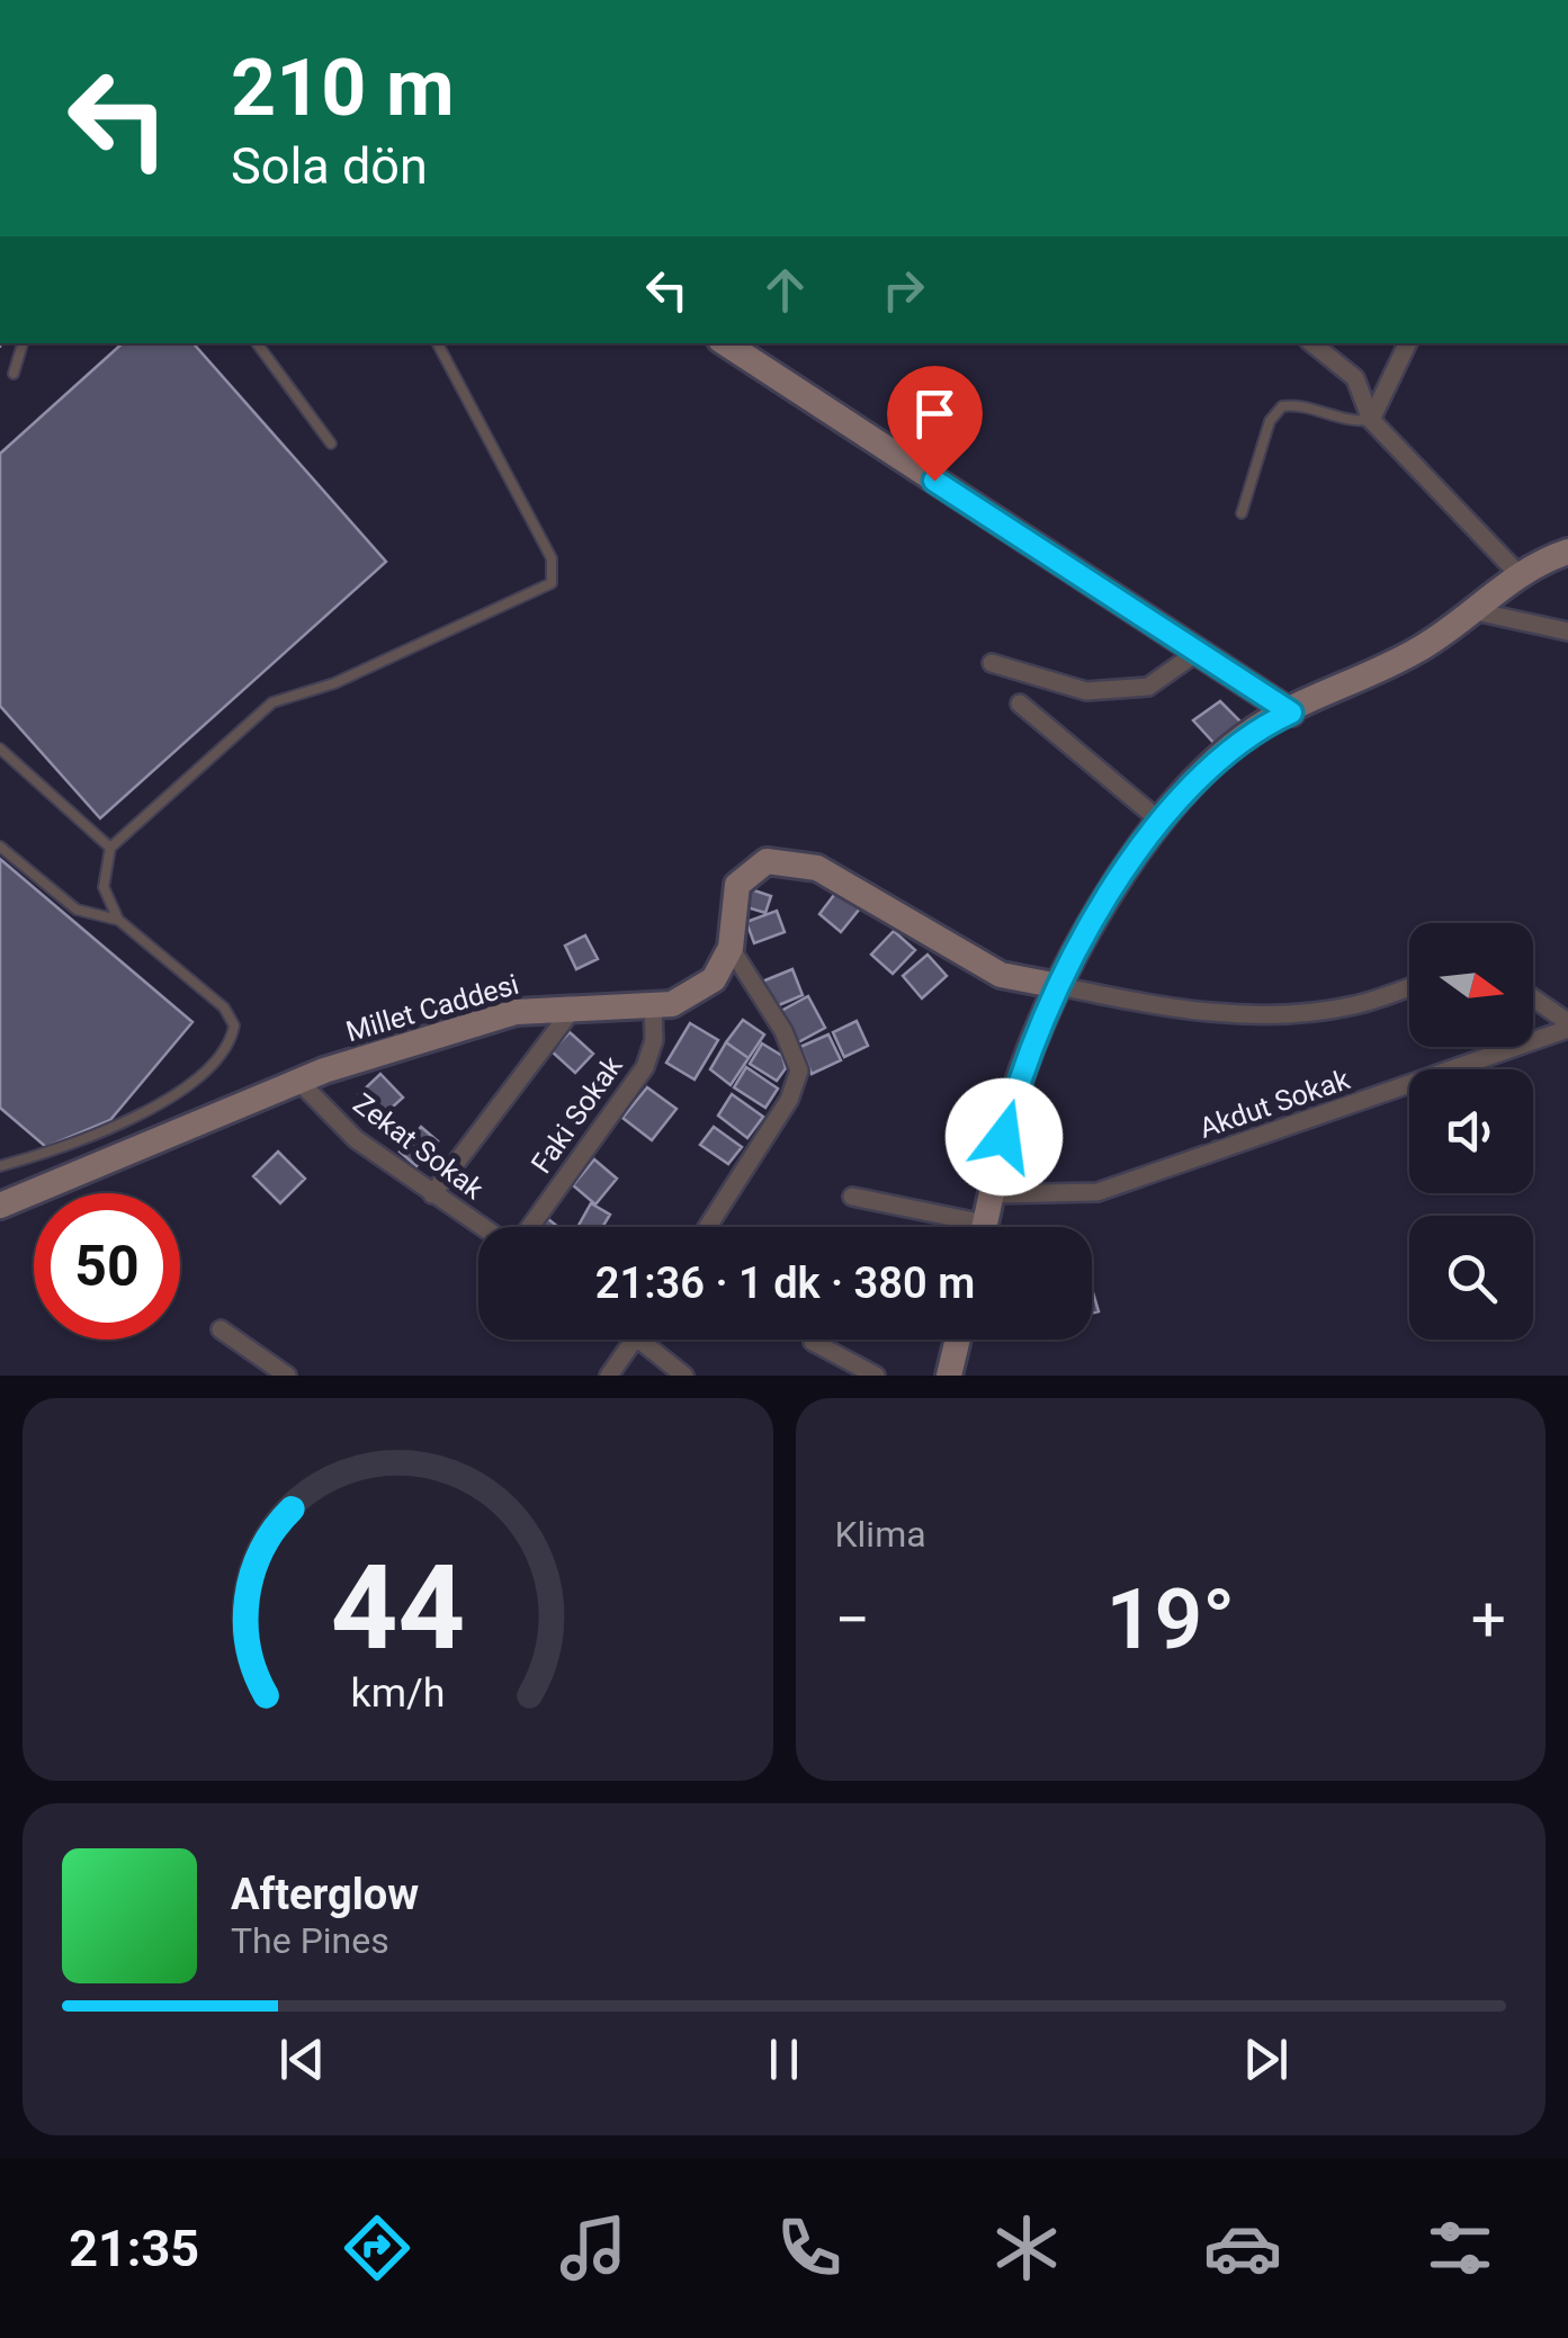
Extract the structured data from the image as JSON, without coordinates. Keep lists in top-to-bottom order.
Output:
{
  "streets": {
    "street": [
      "Millet Caddesi",
      "Akdut Sokak",
      "Faki Sokak",
      "Zekat Sokak"
    ]
  },
  "crossings": [
    ["Millet Caddesi", "Faki Sokak"],
    ["Millet Caddesi", "Zekat Sokak"]
  ],
  "north": "right",
  "page": {
    "turn": ["210 m", "Sola dön"],
    "limit": "50",
    "trip": "21:36 · 1 dk · 380 m",
    "tile": "Klima",
    "heat": ["−", "19°", "+"],
    "song": ["Afterglow", "The Pines"],
    "tabs": "21:35",
    "gauge": ["44", "km/h"]
  }
}
